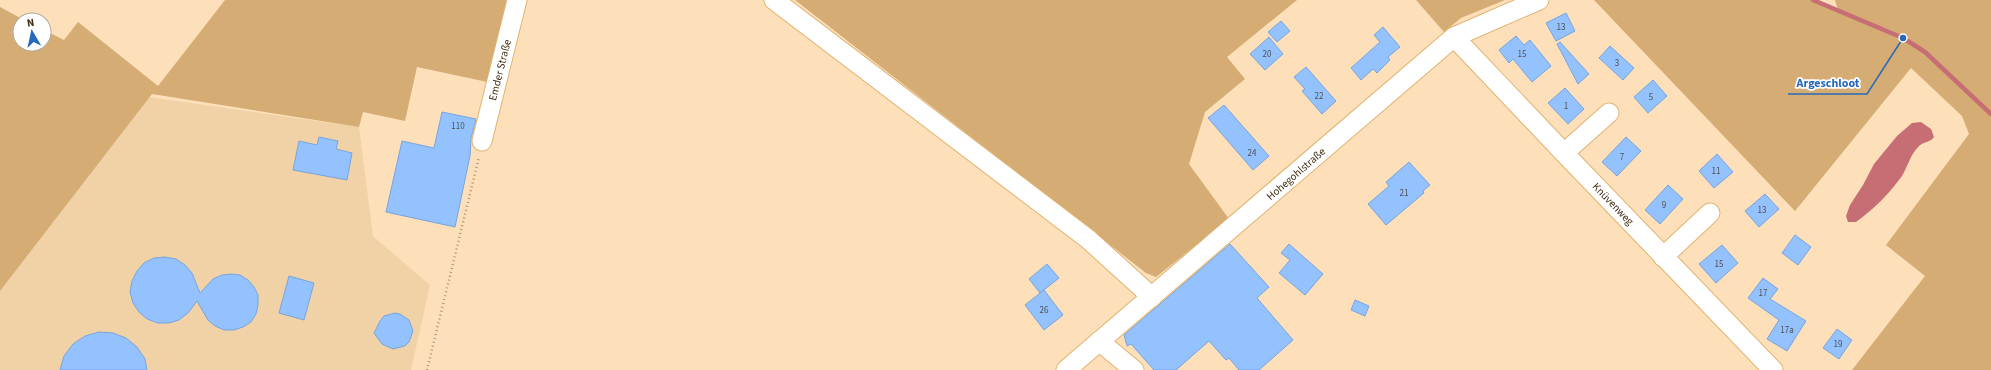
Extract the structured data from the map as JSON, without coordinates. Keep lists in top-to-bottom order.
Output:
{
  "streets": {
    "street": ["Emder Straße", "Hohegohlstraße", "Knüvenweg"]
  },
  "crossings": [
    ["Hohegohlstraße", "Knüvenweg"]
  ],
  "places": ["Argeschloot"],
  "house_numbers": [
    "13",
    "20",
    "15",
    "3",
    "22",
    "5",
    "1",
    "110",
    "24",
    "7",
    "11",
    "21",
    "9",
    "13",
    "15",
    "17",
    "26",
    "17a",
    "19"
  ],
  "north": "top"
}
